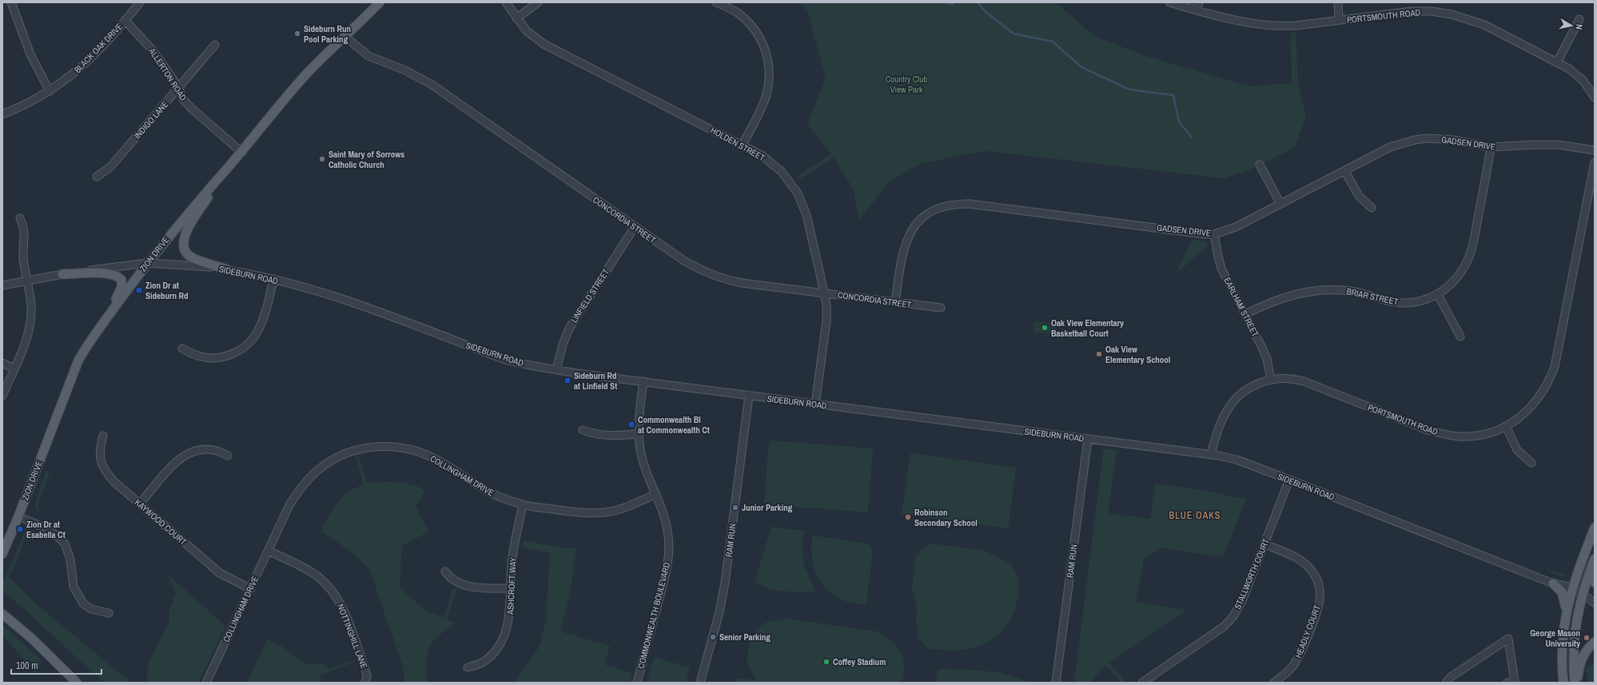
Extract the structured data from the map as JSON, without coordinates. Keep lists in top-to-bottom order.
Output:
{
  "streets": {
    "main road": ["ZION DRIVE"],
    "street": [
      "PORTSMOUTH ROAD",
      "BLACK OAK DRIVE",
      "ALLERTON ROAD",
      "INDIGO LANE",
      "GADSEN DRIVE",
      "HOLDEN STREET",
      "CONCORDIA STREET",
      "SIDEBURN ROAD",
      "LINFIELD STREET",
      "BRIAR STREET",
      "EARLHAM STREET",
      "COLLINGHAM DRIVE",
      "KAYWOOD COURT",
      "RAM RUN",
      "STALLWORTH COURT",
      "ASHCROFT WAY",
      "COMMONWEALTH BOULEVARD",
      "HEADLY COURT",
      "NOTTINGHILL LANE"
    ]
  },
  "crossings": [
    ["PORTSMOUTH ROAD", "SIDEBURN ROAD"],
    ["PORTSMOUTH ROAD", "EARLHAM STREET"],
    ["BLACK OAK DRIVE", "ALLERTON ROAD"],
    ["ALLERTON ROAD", "INDIGO LANE"],
    ["ALLERTON ROAD", "ZION DRIVE"],
    ["GADSEN DRIVE", "CONCORDIA STREET"],
    ["GADSEN DRIVE", "BRIAR STREET"],
    ["GADSEN DRIVE", "EARLHAM STREET"],
    ["HOLDEN STREET", "CONCORDIA STREET"],
    ["HOLDEN STREET", "SIDEBURN ROAD"],
    ["CONCORDIA STREET", "ZION DRIVE"],
    ["CONCORDIA STREET", "LINFIELD STREET"],
    ["ZION DRIVE", "SIDEBURN ROAD"],
    ["SIDEBURN ROAD", "LINFIELD STREET"],
    ["SIDEBURN ROAD", "RAM RUN"],
    ["SIDEBURN ROAD", "STALLWORTH COURT"],
    ["SIDEBURN ROAD", "COMMONWEALTH BOULEVARD"],
    ["BRIAR STREET", "EARLHAM STREET"],
    ["COLLINGHAM DRIVE", "KAYWOOD COURT"],
    ["COLLINGHAM DRIVE", "ASHCROFT WAY"],
    ["COLLINGHAM DRIVE", "COMMONWEALTH BOULEVARD"],
    ["COLLINGHAM DRIVE", "NOTTINGHILL LANE"],
    ["STALLWORTH COURT", "HEADLY COURT"]
  ],
  "districts": ["BLUE OAKS"],
  "parks": ["Country Club View Park"],
  "places": {
    "other": [
      "Sideburn Run Pool Parking",
      "Saint Mary of Sorrows Catholic Church",
      "Oak View Elementary Basketball Court",
      "Oak View Elementary School",
      "Junior Parking",
      "Robinson Secondary School",
      "Senior Parking",
      "George Mason University",
      "Coffey Stadium"
    ],
    "transit": [
      "Zion Dr at Sideburn Rd",
      "Sideburn Rd at Linfield St",
      "Commonwealth Bl at Commonwealth Ct",
      "Zion Dr at Esabella Ct"
    ]
  },
  "scale_bar": "100 m",
  "north": "right"
}
